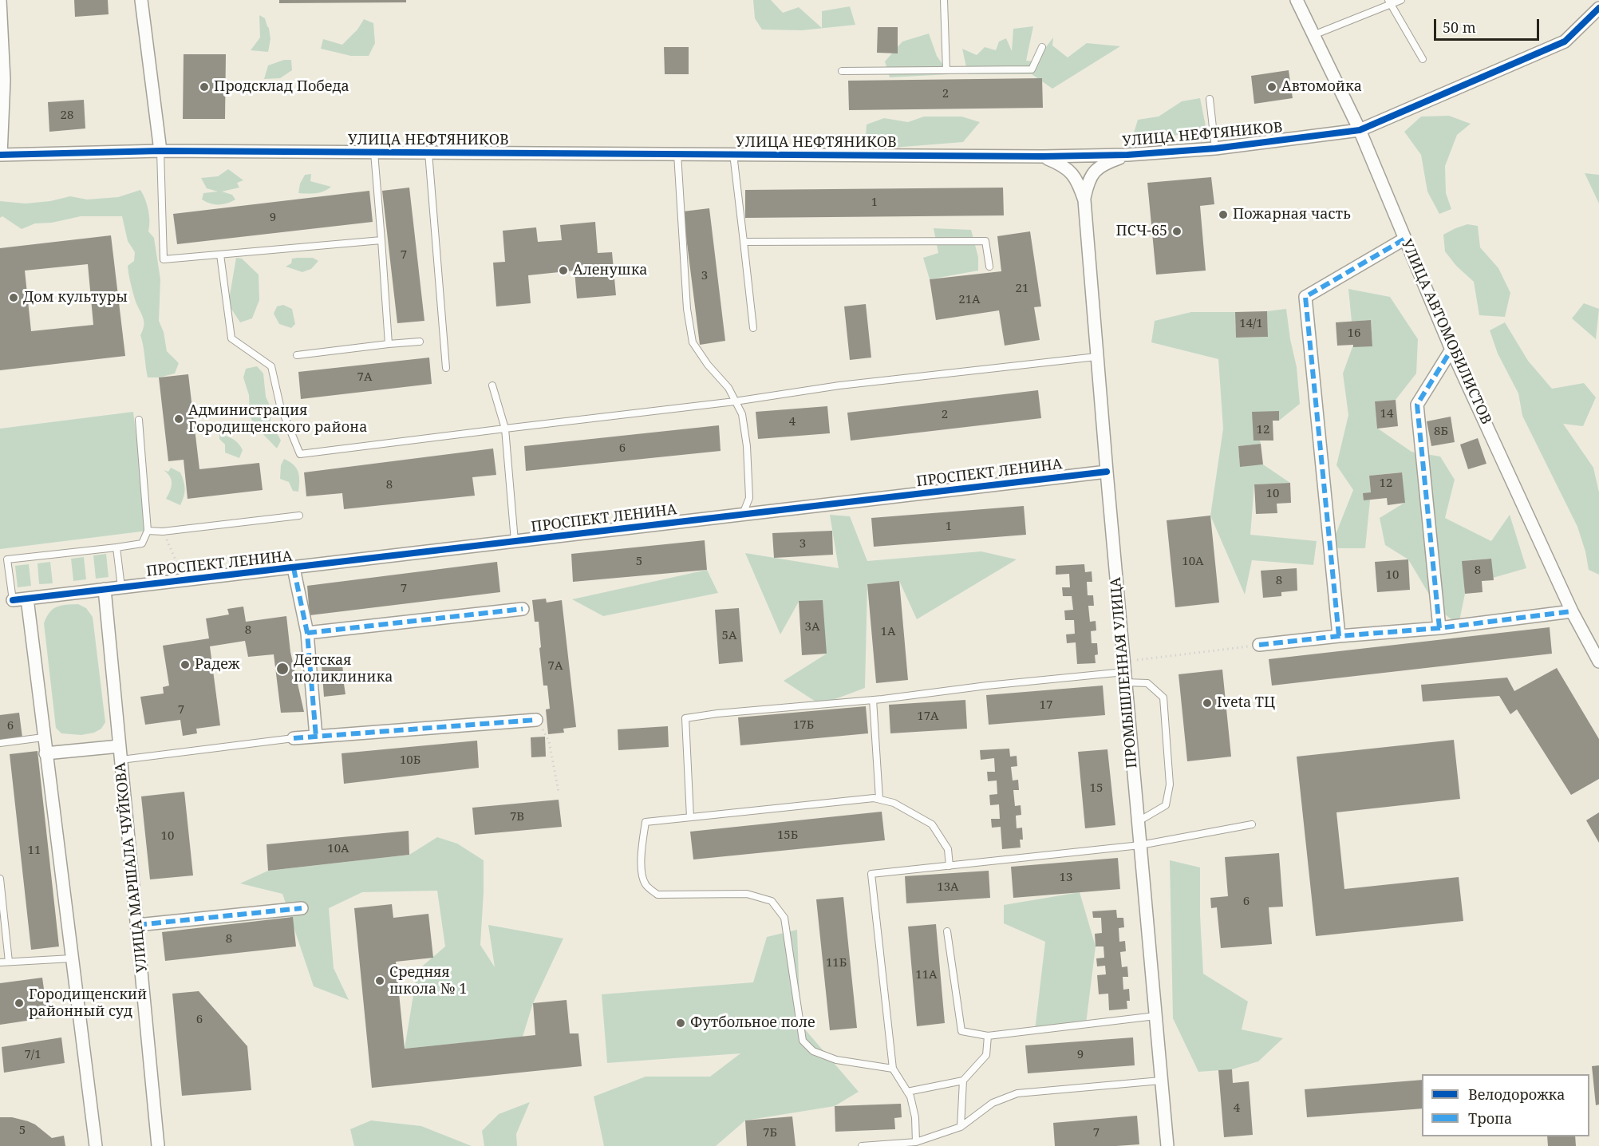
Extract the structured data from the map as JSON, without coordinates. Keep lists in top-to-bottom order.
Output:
{
  "streets": {
    "street": [
      "УЛИЦА НЕФТЯНИКОВ",
      "УЛИЦА АВТОМОБИЛИСТОВ",
      "ПРОСПЕКТ ЛЕНИНА",
      "ПРОМЫШЛЕННАЯ УЛИЦА",
      "УЛИЦА МАРШАЛА ЧУЙКОВА"
    ]
  },
  "crossings": [
    ["УЛИЦА НЕФТЯНИКОВ", "УЛИЦА АВТОМОБИЛИСТОВ"],
    ["УЛИЦА НЕФТЯНИКОВ", "ПРОМЫШЛЕННАЯ УЛИЦА"],
    ["ПРОСПЕКТ ЛЕНИНА", "ПРОМЫШЛЕННАЯ УЛИЦА"],
    ["ПРОСПЕКТ ЛЕНИНА", "УЛИЦА МАРШАЛА ЧУЙКОВА"]
  ],
  "places": [
    "Продсклад Победа",
    "Автомойка",
    "Пожарная часть",
    "ПСЧ-65",
    "Аленушка",
    "Дом культуры",
    "Администрация Городищенского района",
    "Радеж",
    "Детская поликлиника",
    "Iveta ТЦ",
    "Средняя школа № 1",
    "Городищенский районный суд",
    "Футбольное поле"
  ],
  "house_numbers": [
    "2",
    "28",
    "1",
    "9",
    "7",
    "3",
    "21",
    "21А",
    "14/1",
    "16",
    "7А",
    "14",
    "2",
    "4",
    "12",
    "8Б",
    "6",
    "12",
    "8",
    "10",
    "1",
    "3",
    "5",
    "10А",
    "8",
    "10",
    "8",
    "7",
    "3А",
    "8",
    "1А",
    "5А",
    "7А",
    "17",
    "7",
    "17А",
    "17Б",
    "6",
    "10Б",
    "15",
    "7В",
    "15Б",
    "10",
    "10А",
    "11",
    "13",
    "13А",
    "6",
    "8",
    "11Б",
    "11А",
    "6",
    "7/1",
    "9",
    "4",
    "5",
    "7Б",
    "7"
  ],
  "legend": ["Велодорожка", "Тропа"],
  "scale_bar": "50 m"
}
